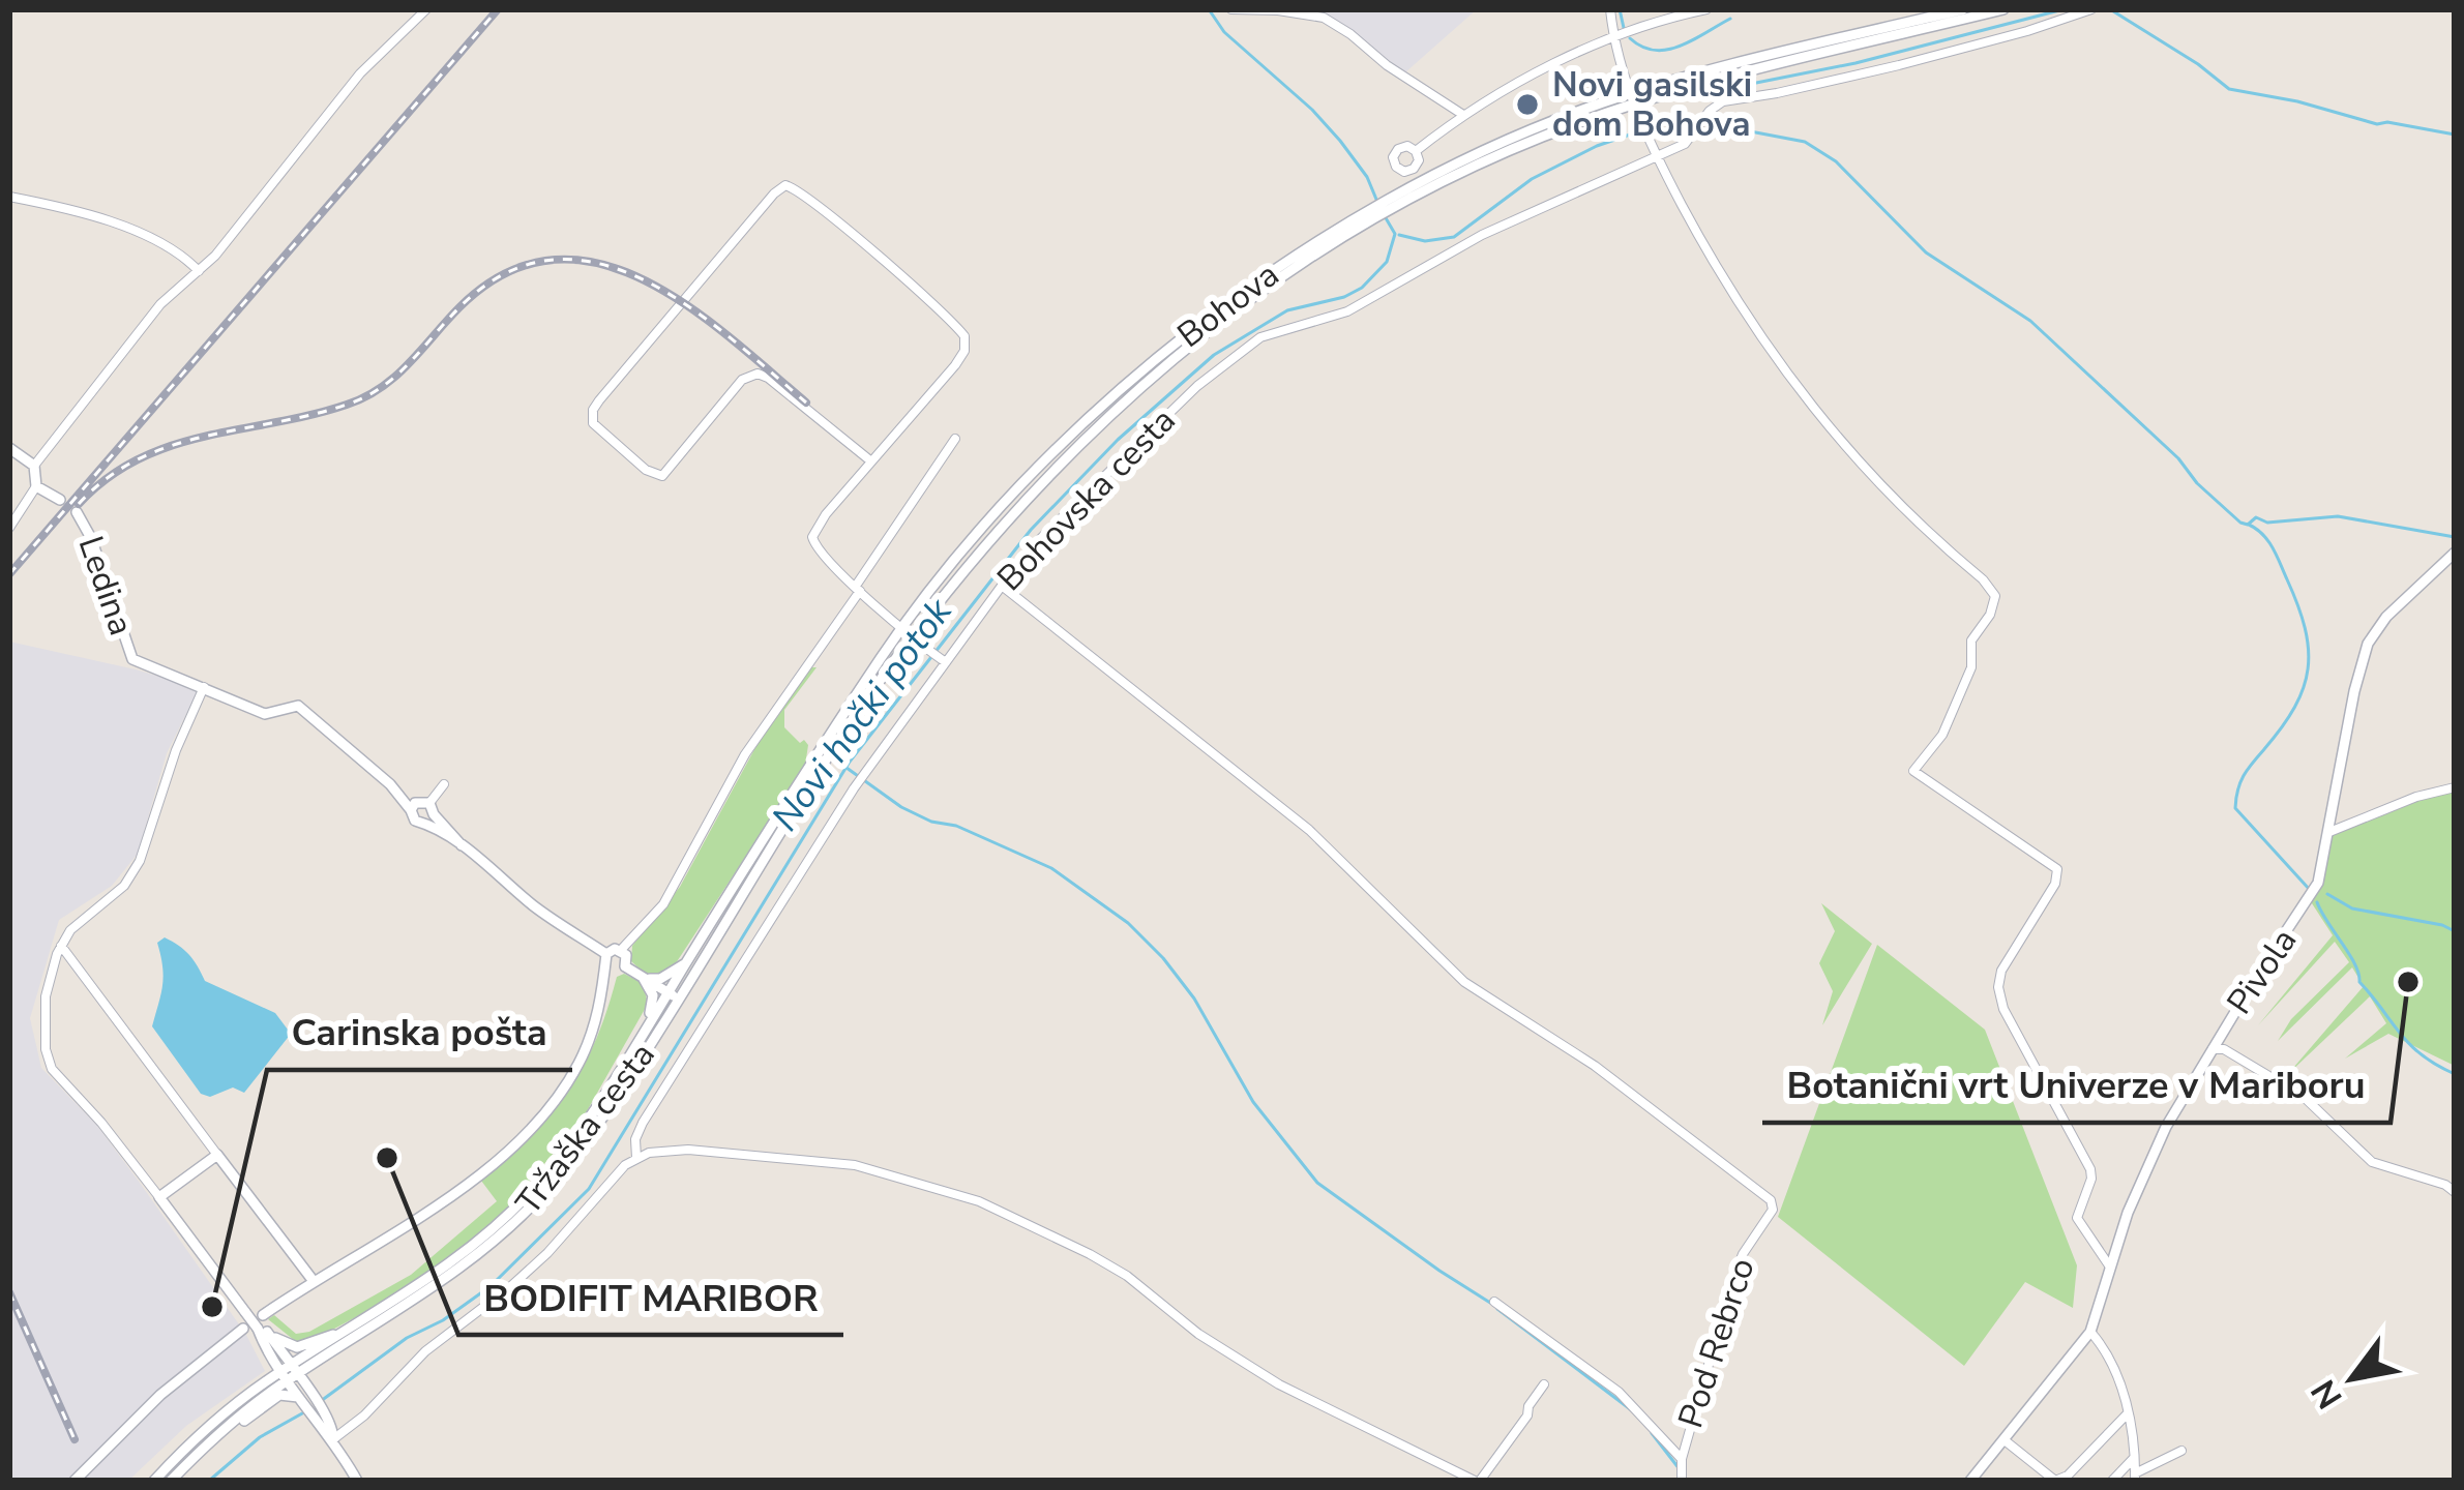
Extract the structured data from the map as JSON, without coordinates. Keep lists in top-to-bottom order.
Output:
{
  "streets": {
    "main road": [
      "Bohova",
      "Ledina",
      "Pivola",
      "Tržaška cesta"
    ],
    "street": ["Bohovska cesta", "Pod Rebrco"]
  },
  "crossings": [
    ["Bohova", "Tržaška cesta"],
    ["Bohovska cesta", "Pod Rebrco"]
  ],
  "water": ["Novi hočki potok"],
  "places": [
    "Novi gasilski dom Bohova",
    "Botanični vrt Univerze v Mariboru",
    "BODIFIT MARIBOR",
    "Carinska pošta"
  ],
  "north": "bottom left"
}
